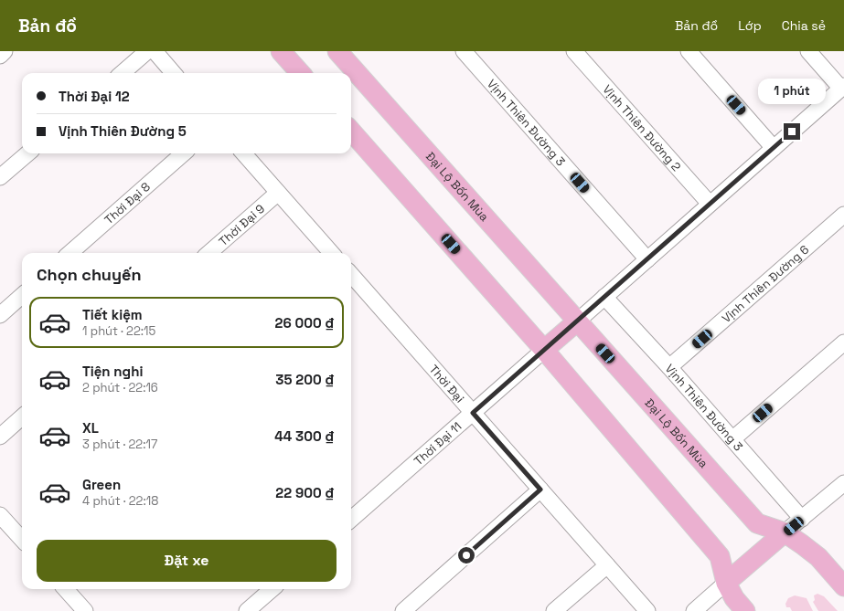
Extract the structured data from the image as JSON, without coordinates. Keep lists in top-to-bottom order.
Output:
{
  "streets": {
    "main road": ["Đại Lộ Bốn Mùa"],
    "street": [
      "Vịnh Thiên Đường 3",
      "Vịnh Thiên Đường 2",
      "Thời Đại 8",
      "Thời Đại 9",
      "Vịnh Thiên Đường 6",
      "Thời Đại",
      "Thời Đại 11"
    ]
  },
  "crossings": [
    ["Vịnh Thiên Đường 3", "Vịnh Thiên Đường 6"],
    ["Thời Đại", "Thời Đại 11"]
  ],
  "page": {
    "header": "Bản đồ",
    "nav": ["Bản đồ", "Lớp", "Chia sẻ"],
    "banner": ["Thời Đại 12", "Vịnh Thiên Đường 5"],
    "bubble": "1 phút",
    "heading": "Chọn chuyến",
    "list": [
      {
        "name": "Tiết kiệm",
        "note": "1 phút · 22:15",
        "value": "26 000 ₫"
      },
      {
        "name": "Tiện nghi",
        "note": "2 phút · 22:16",
        "value": "35 200 ₫"
      },
      {
        "name": "XL",
        "note": "3 phút · 22:17",
        "value": "44 300 ₫"
      },
      {
        "name": "Green",
        "note": "4 phút · 22:18",
        "value": "22 900 ₫"
      }
    ],
    "buttons": "Đặt xe"
  }
}
